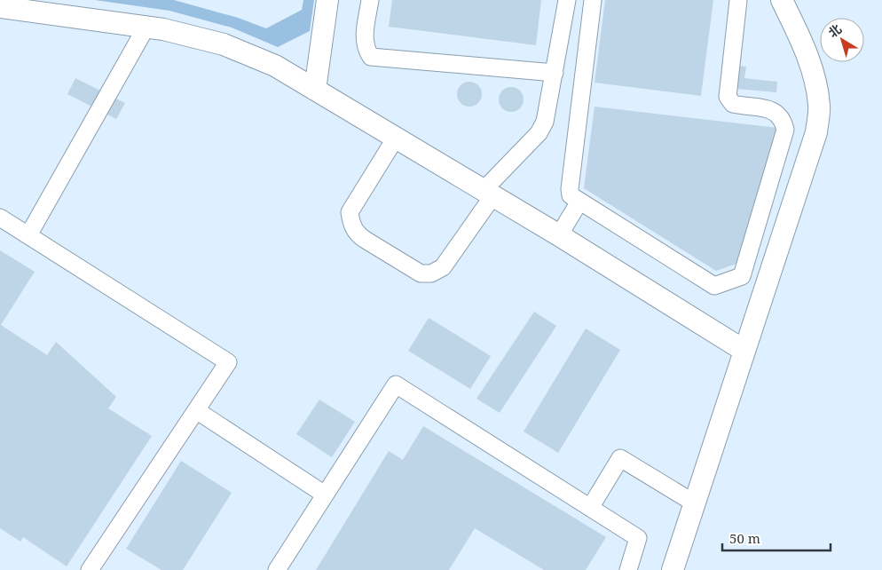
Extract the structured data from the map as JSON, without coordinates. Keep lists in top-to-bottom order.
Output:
{
  "scale_bar": "50 m",
  "north": "top left"
}
